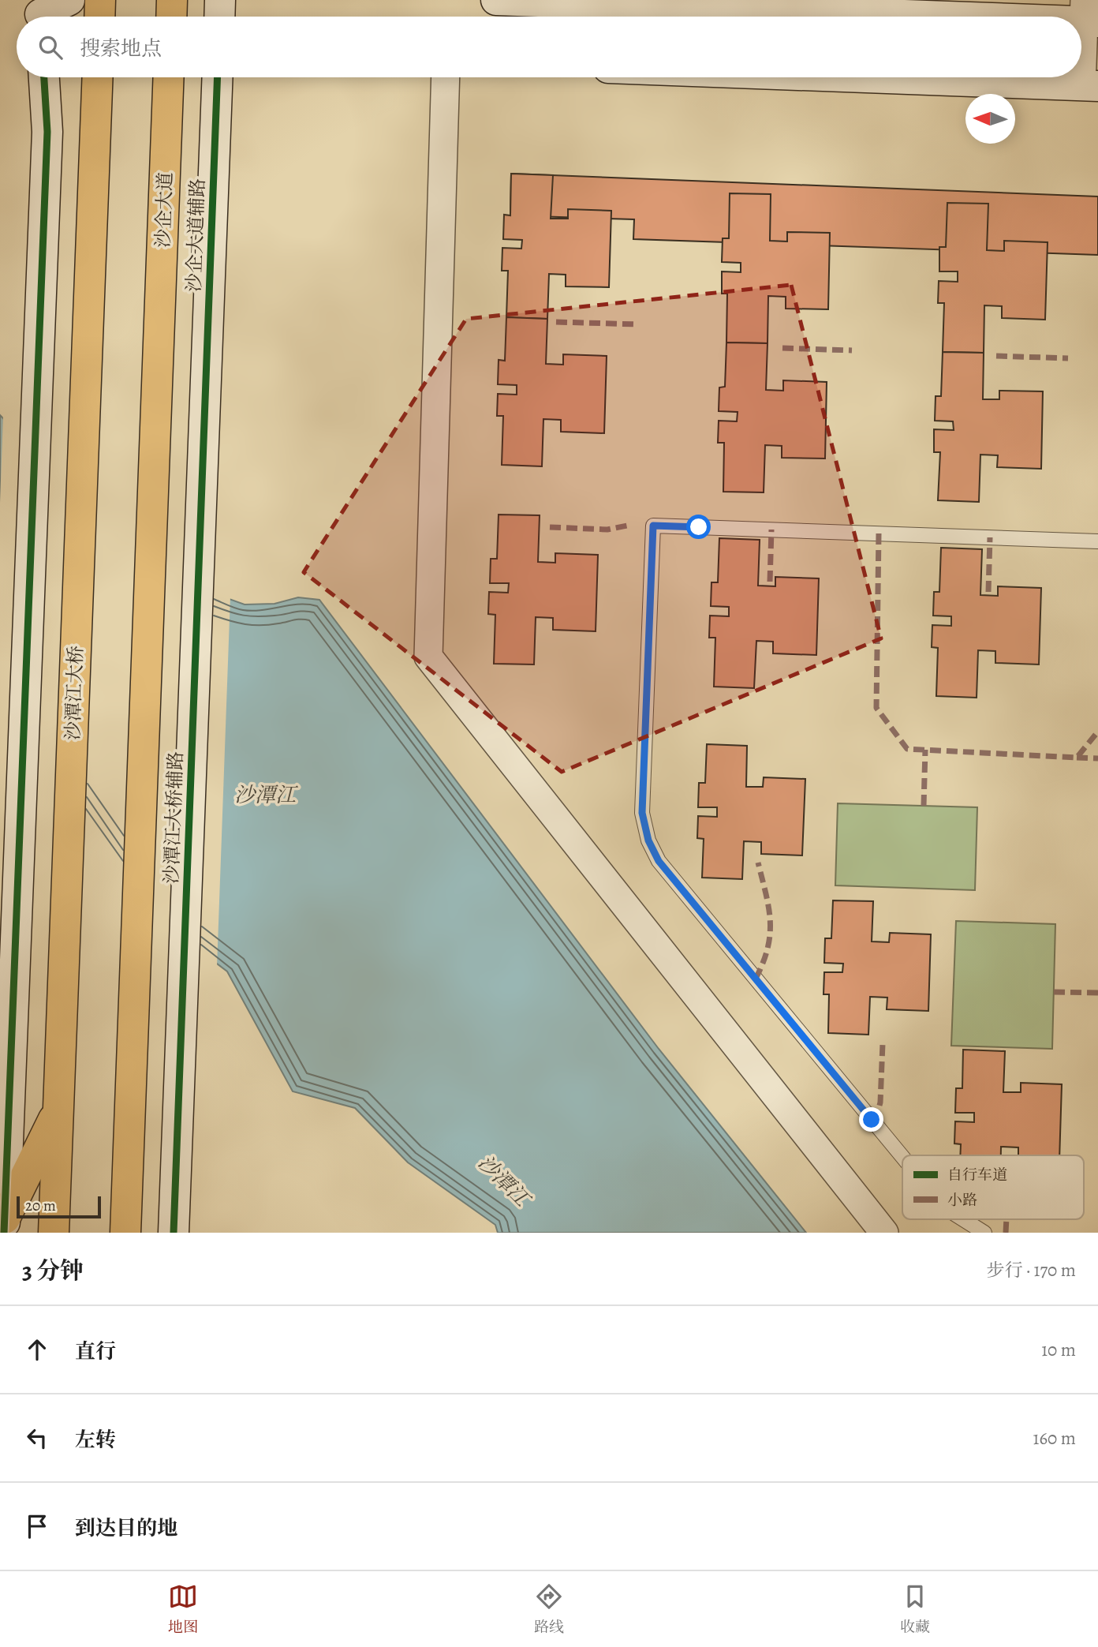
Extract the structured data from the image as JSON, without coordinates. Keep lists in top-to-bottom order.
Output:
{
  "streets": {
    "highway": ["沙企大道", "沙潭江大桥"],
    "street": ["沙企大道辅路", "沙潭江大桥辅路"]
  },
  "crossings": [
    ["沙企大道辅路", "沙潭江大桥辅路"]
  ],
  "water": ["沙潭江"],
  "legend": ["自行车道", "小路"],
  "scale_bar": "20 m",
  "north": "left",
  "page": {
    "search": "搜索地点",
    "scale": "20 m",
    "heading": ["3 分钟", "步行 · 170 m"],
    "list": [
      ["直行", "10 m"],
      ["左转", "160 m"],
      "到达目的地"
    ],
    "nav": ["地图", "路线", "收藏"]
  }
}
